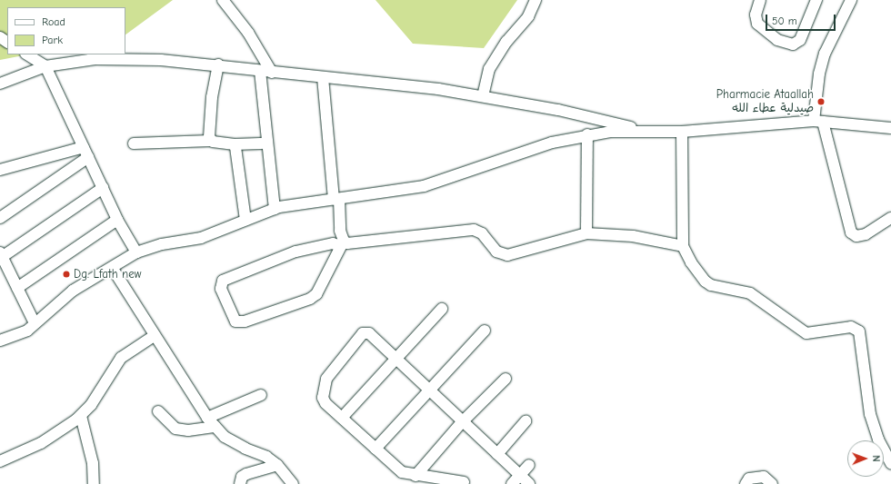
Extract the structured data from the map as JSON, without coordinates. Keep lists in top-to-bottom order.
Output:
{
  "places": ["Pharmacie Ataallah صيدلية عطاء الله", "Dg. Lfath new"],
  "legend": ["Road", "Park"],
  "scale_bar": "50 m",
  "north": "right"
}
